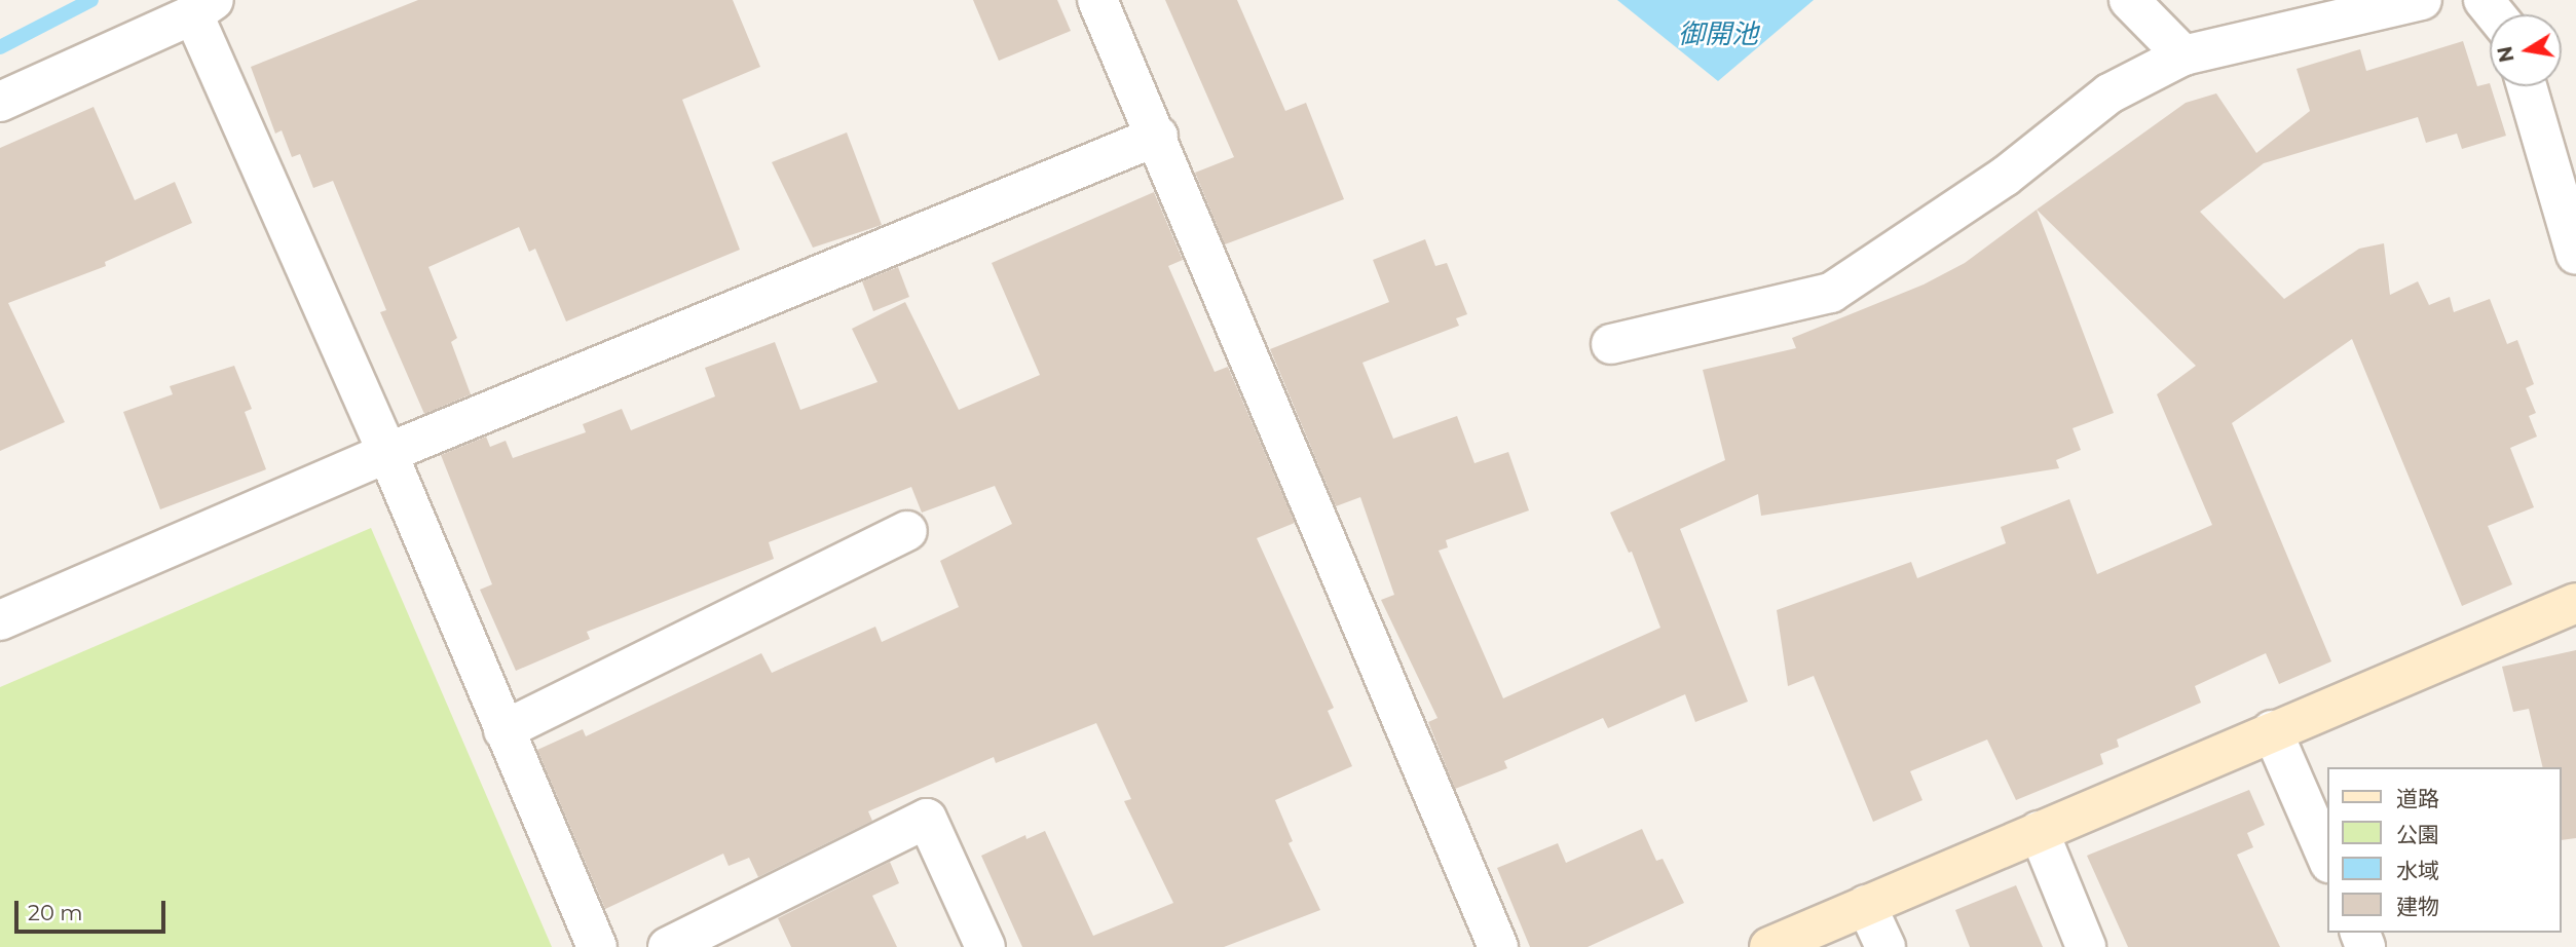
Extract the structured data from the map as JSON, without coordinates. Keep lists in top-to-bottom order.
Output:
{
  "water": ["御開池"],
  "legend": [
    "道路",
    "公園",
    "水域",
    "建物"
  ],
  "scale_bar": "20 m",
  "north": "left"
}
